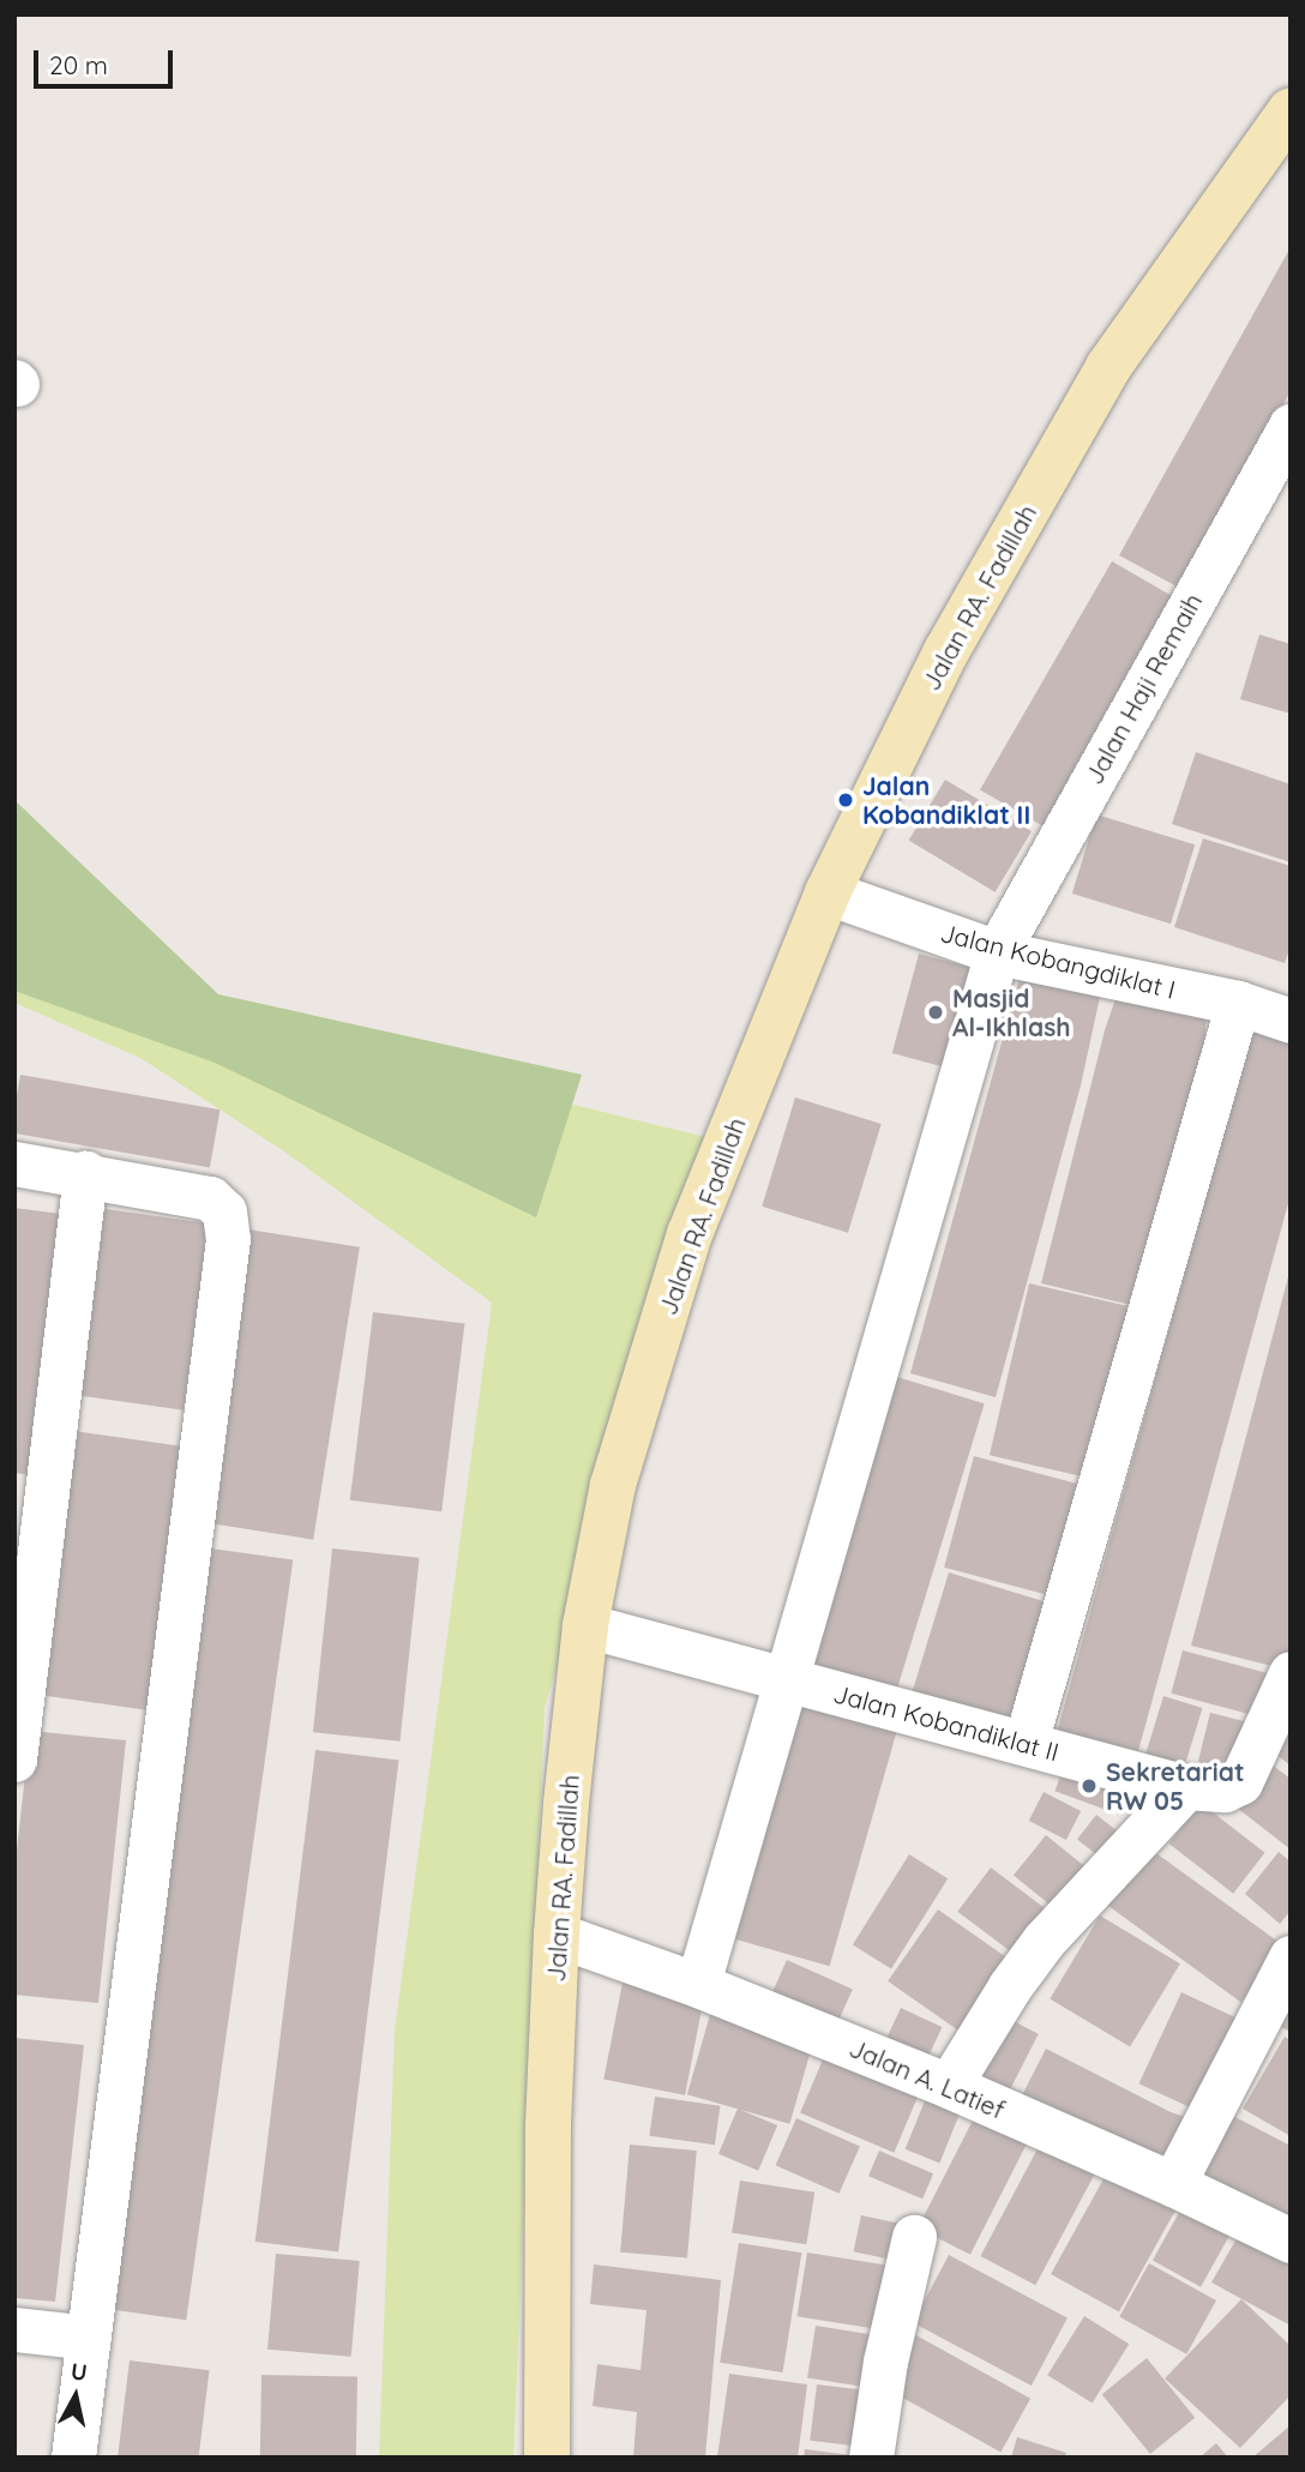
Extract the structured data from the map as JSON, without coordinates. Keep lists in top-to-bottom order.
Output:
{
  "streets": {
    "main road": ["Jalan RA. Fadillah"],
    "street": [
      "Jalan Haji Remaih",
      "Jalan Kobangdiklat I",
      "Jalan Kobandiklat II",
      "Jalan A. Latief"
    ]
  },
  "crossings": [
    ["Jalan RA. Fadillah", "Jalan Kobangdiklat I"],
    ["Jalan RA. Fadillah", "Jalan Kobandiklat II"],
    ["Jalan RA. Fadillah", "Jalan A. Latief"],
    ["Jalan Haji Remaih", "Jalan Kobangdiklat I"],
    ["Jalan Haji Remaih", "Jalan Kobandiklat II"]
  ],
  "places": ["Jalan Kobandiklat II", "Masjid Al-Ikhlash", "Sekretariat RW 05"],
  "scale_bar": "20 m",
  "north": "top"
}
